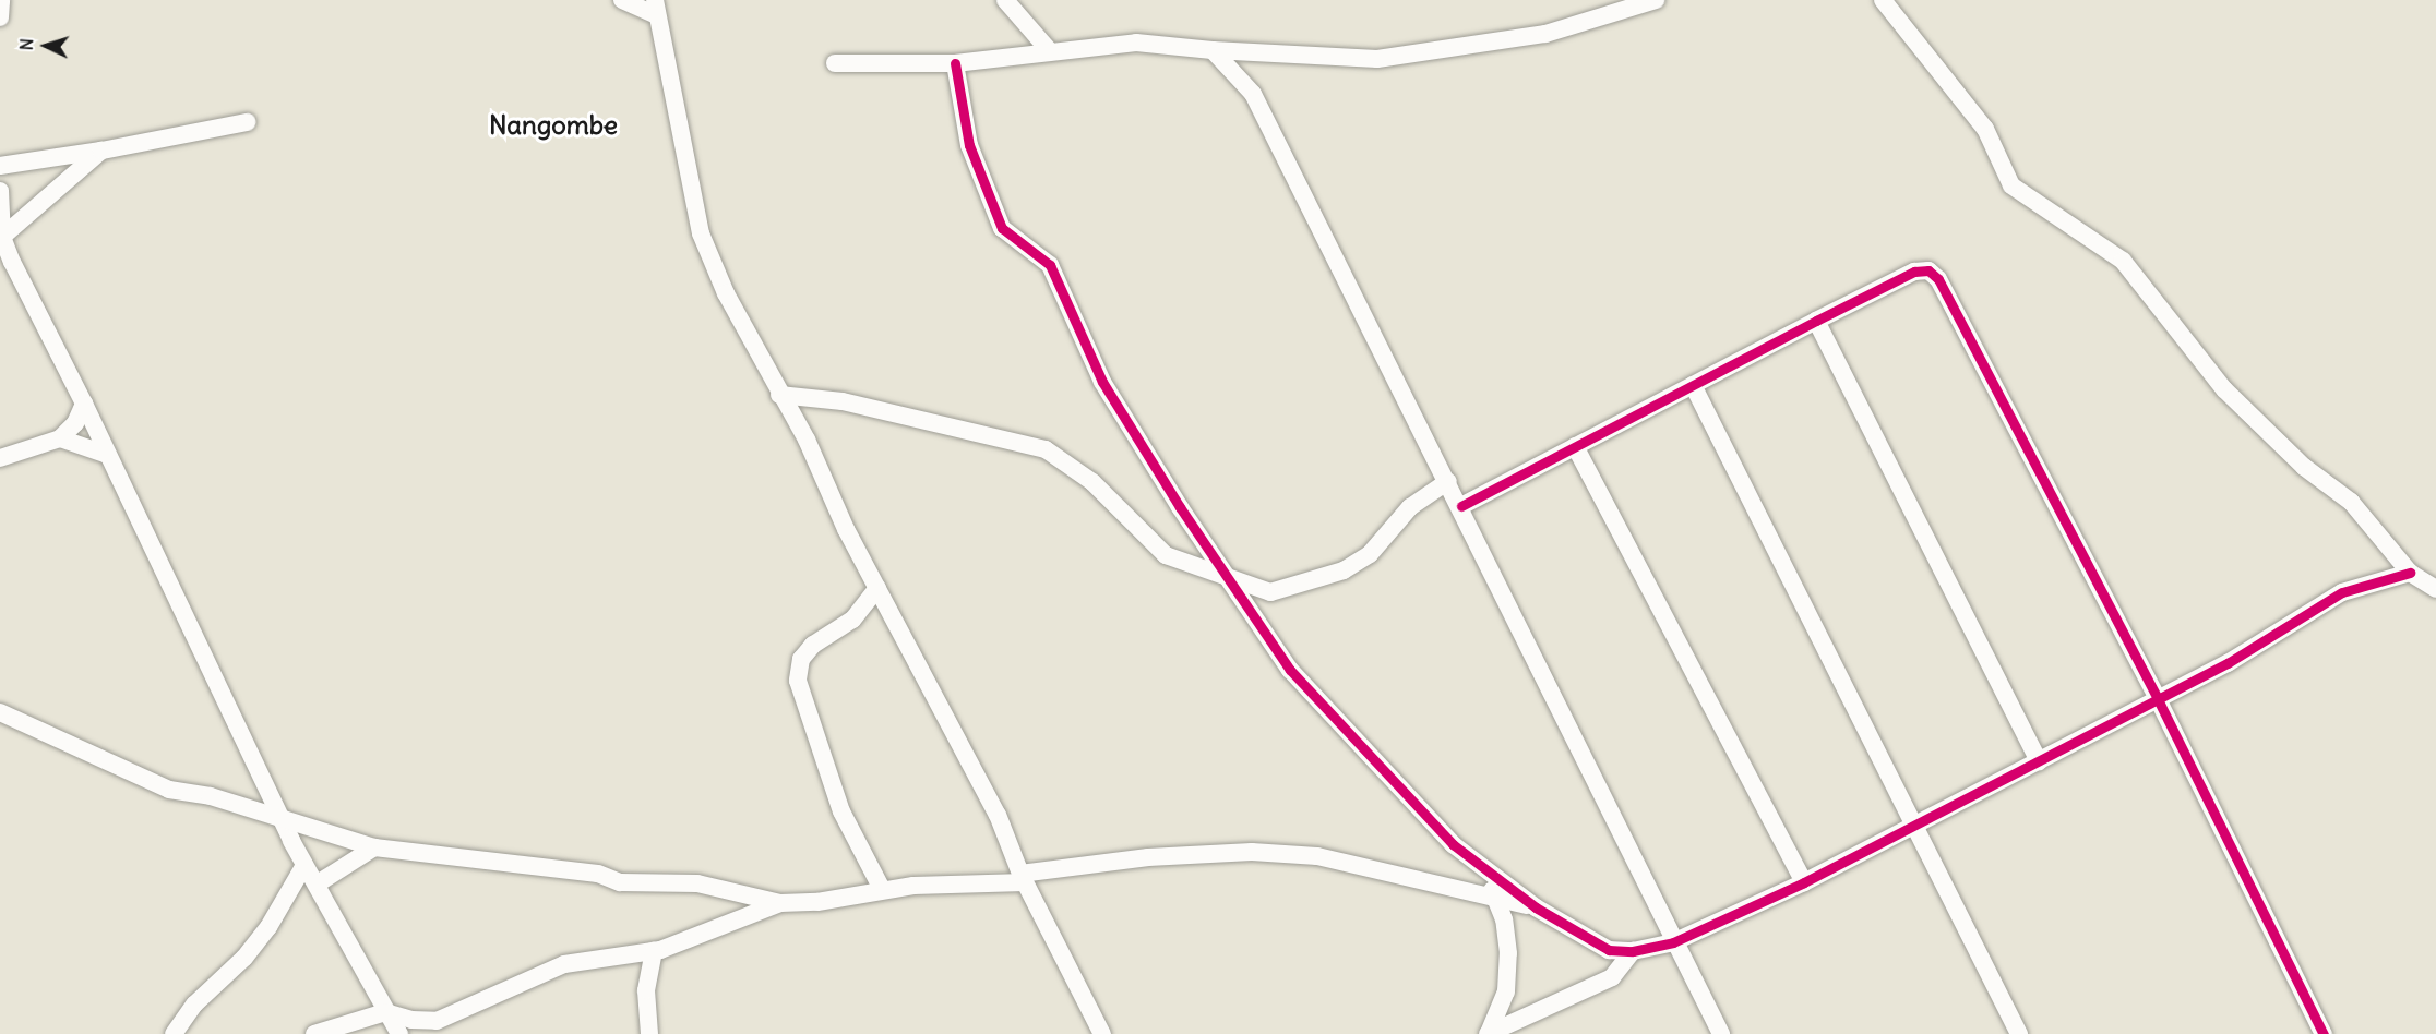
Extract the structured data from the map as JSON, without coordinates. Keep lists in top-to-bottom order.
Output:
{
  "districts": ["Nangombe"],
  "north": "left"
}
